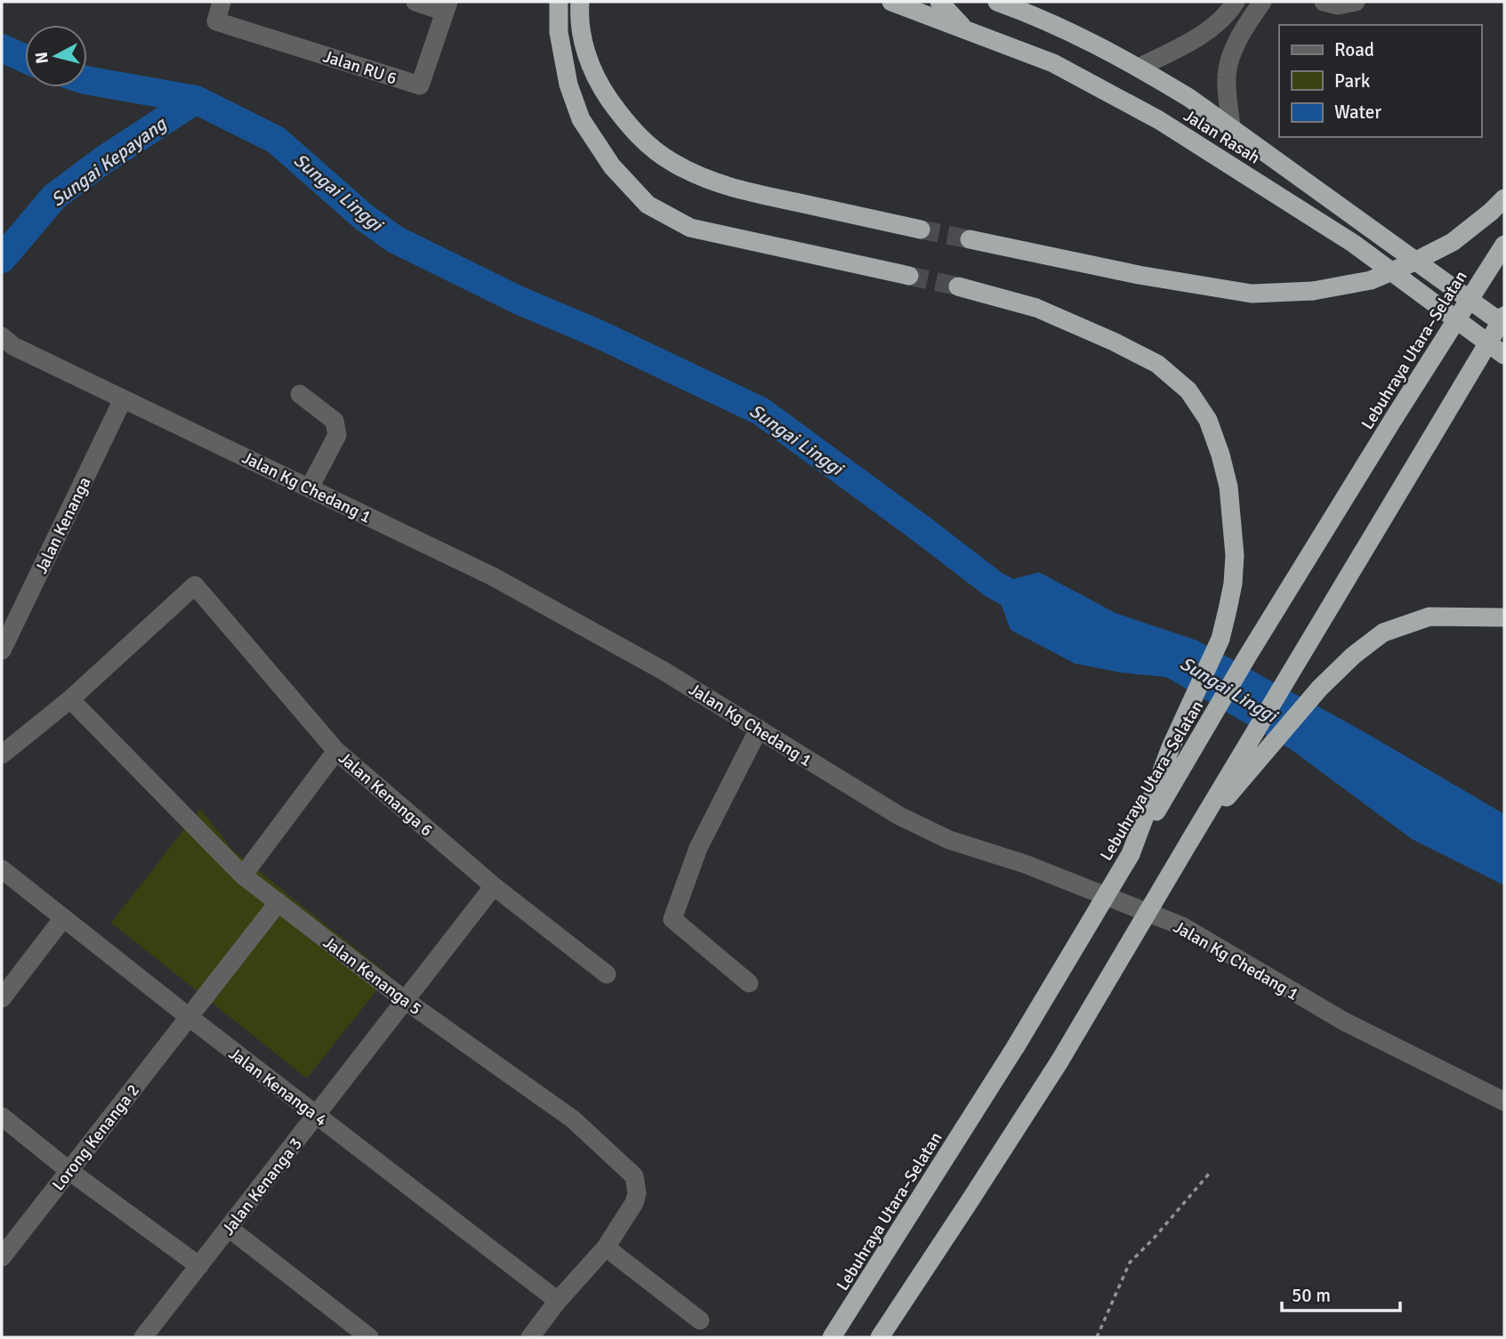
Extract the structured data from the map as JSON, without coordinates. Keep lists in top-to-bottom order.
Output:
{
  "streets": {
    "highway": ["Jalan Rasah", "Lebuhraya Utara–Selatan"],
    "street": [
      "Jalan RU 6",
      "Jalan Kg Chedang 1",
      "Jalan Kenanga",
      "Jalan Kenanga 6",
      "Jalan Kenanga 5",
      "Jalan Kenanga 4",
      "Lorong Kenanga 2",
      "Jalan Kenanga 3"
    ]
  },
  "crossings": [
    ["Jalan Kg Chedang 1", "Jalan Kenanga"],
    ["Jalan Kenanga 6", "Jalan Kenanga 5"],
    ["Jalan Kenanga 6", "Jalan Kenanga 3"],
    ["Jalan Kenanga 5", "Jalan Kenanga 4"],
    ["Jalan Kenanga 5", "Lorong Kenanga 2"],
    ["Jalan Kenanga 5", "Jalan Kenanga 3"],
    ["Jalan Kenanga 4", "Lorong Kenanga 2"],
    ["Jalan Kenanga 4", "Jalan Kenanga 3"]
  ],
  "water": ["Sungai Kepayang", "Sungai Linggi"],
  "legend": ["Road", "Park", "Water"],
  "scale_bar": "50 m",
  "north": "left"
}
